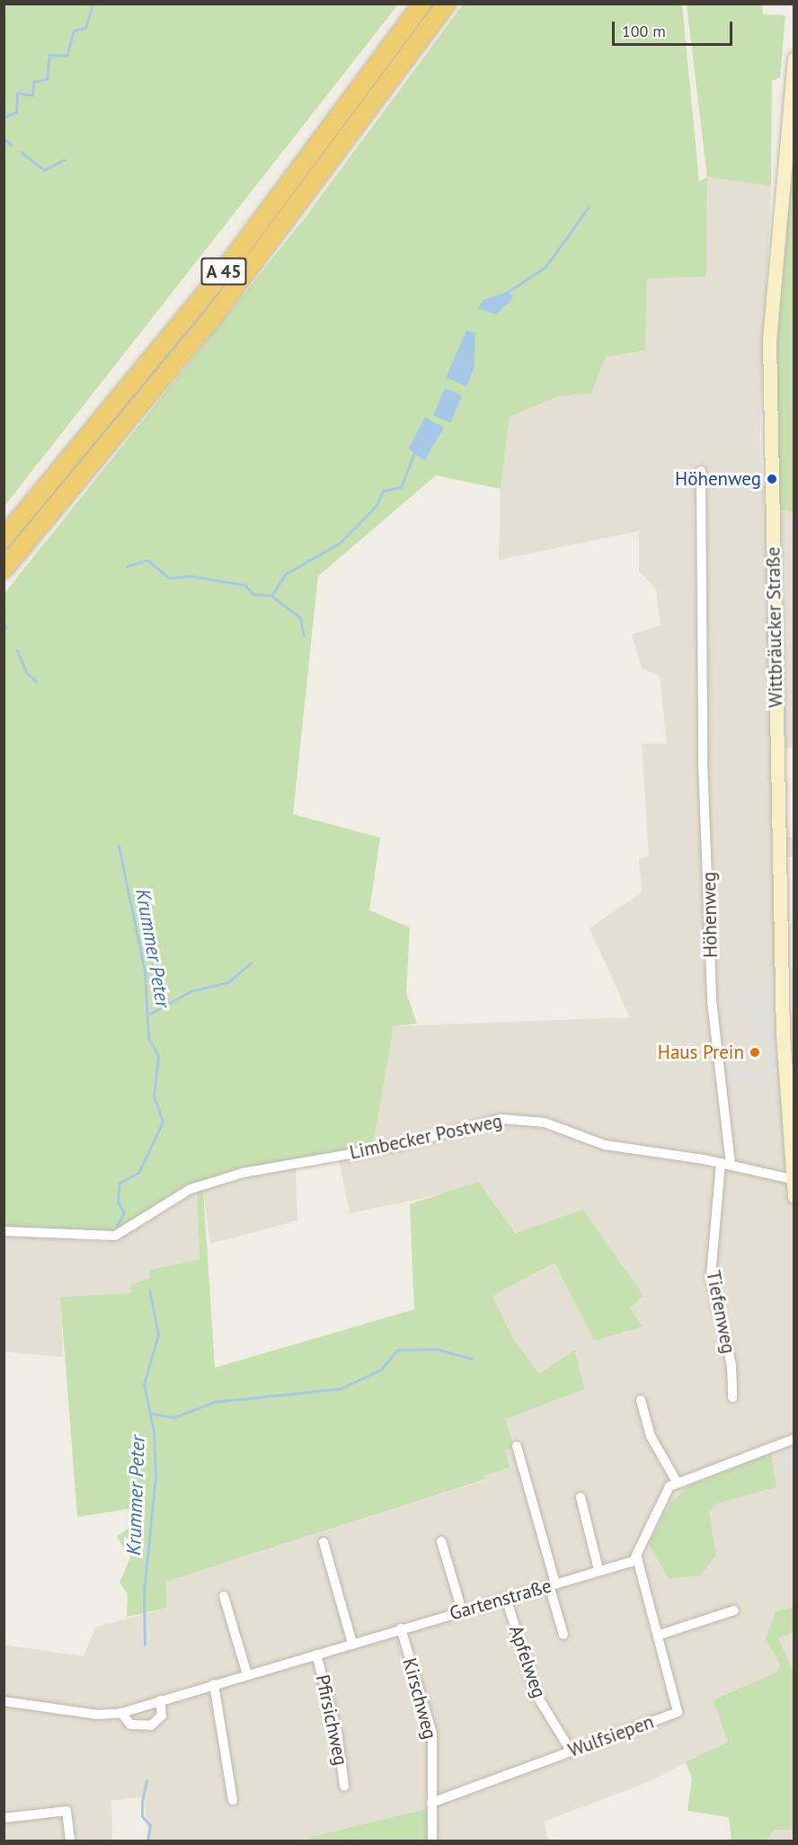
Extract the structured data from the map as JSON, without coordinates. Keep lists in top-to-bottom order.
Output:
{
  "streets": {
    "highway": ["A 45"],
    "main road": ["Wittbräucker Straße"],
    "street": [
      "Höhenweg",
      "Limbecker Postweg",
      "Tiefenweg",
      "Gartenstraße",
      "Apfelweg",
      "Kirschweg",
      "Pfirsichweg",
      "Wulfsiepen"
    ]
  },
  "crossings": [
    ["Wittbräucker Straße", "Limbecker Postweg"],
    ["Höhenweg", "Limbecker Postweg"],
    ["Höhenweg", "Tiefenweg"],
    ["Limbecker Postweg", "Tiefenweg"],
    ["Gartenstraße", "Apfelweg"],
    ["Gartenstraße", "Kirschweg"],
    ["Gartenstraße", "Pfirsichweg"],
    ["Gartenstraße", "Wulfsiepen"],
    ["Apfelweg", "Wulfsiepen"],
    ["Kirschweg", "Wulfsiepen"]
  ],
  "water": ["Krummer Peter"],
  "places": ["Höhenweg", "Haus Prein"],
  "scale_bar": "100 m"
}
